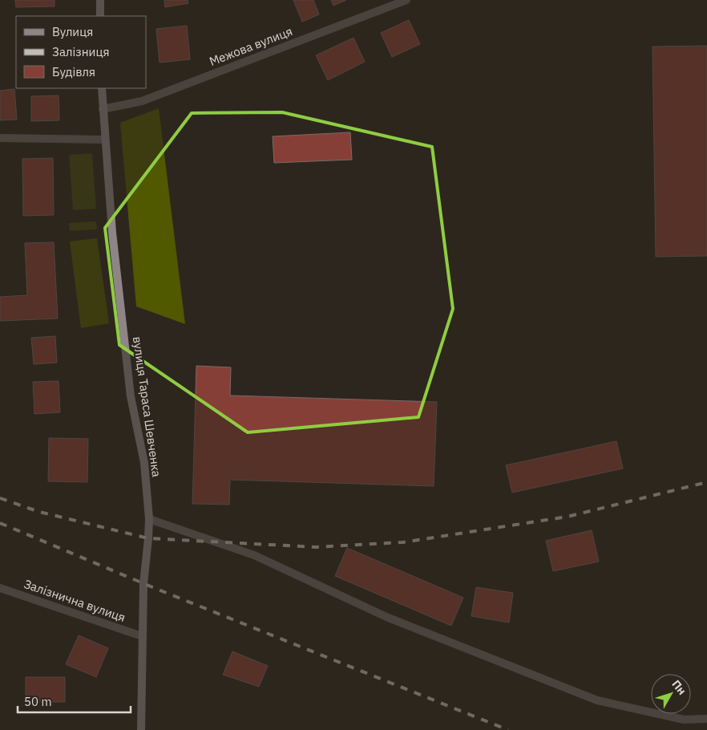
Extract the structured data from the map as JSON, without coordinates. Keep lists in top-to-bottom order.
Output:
{
  "streets": {
    "street": ["Межова вулиця", "вулиця Тараса Шевченка", "Залізнична вулиця"]
  },
  "crossings": [
    ["Межова вулиця", "вулиця Тараса Шевченка"],
    ["вулиця Тараса Шевченка", "Залізнична вулиця"]
  ],
  "legend": ["Вулиця", "Залізниця", "Будівля"],
  "scale_bar": "50 m",
  "north": "top right"
}
